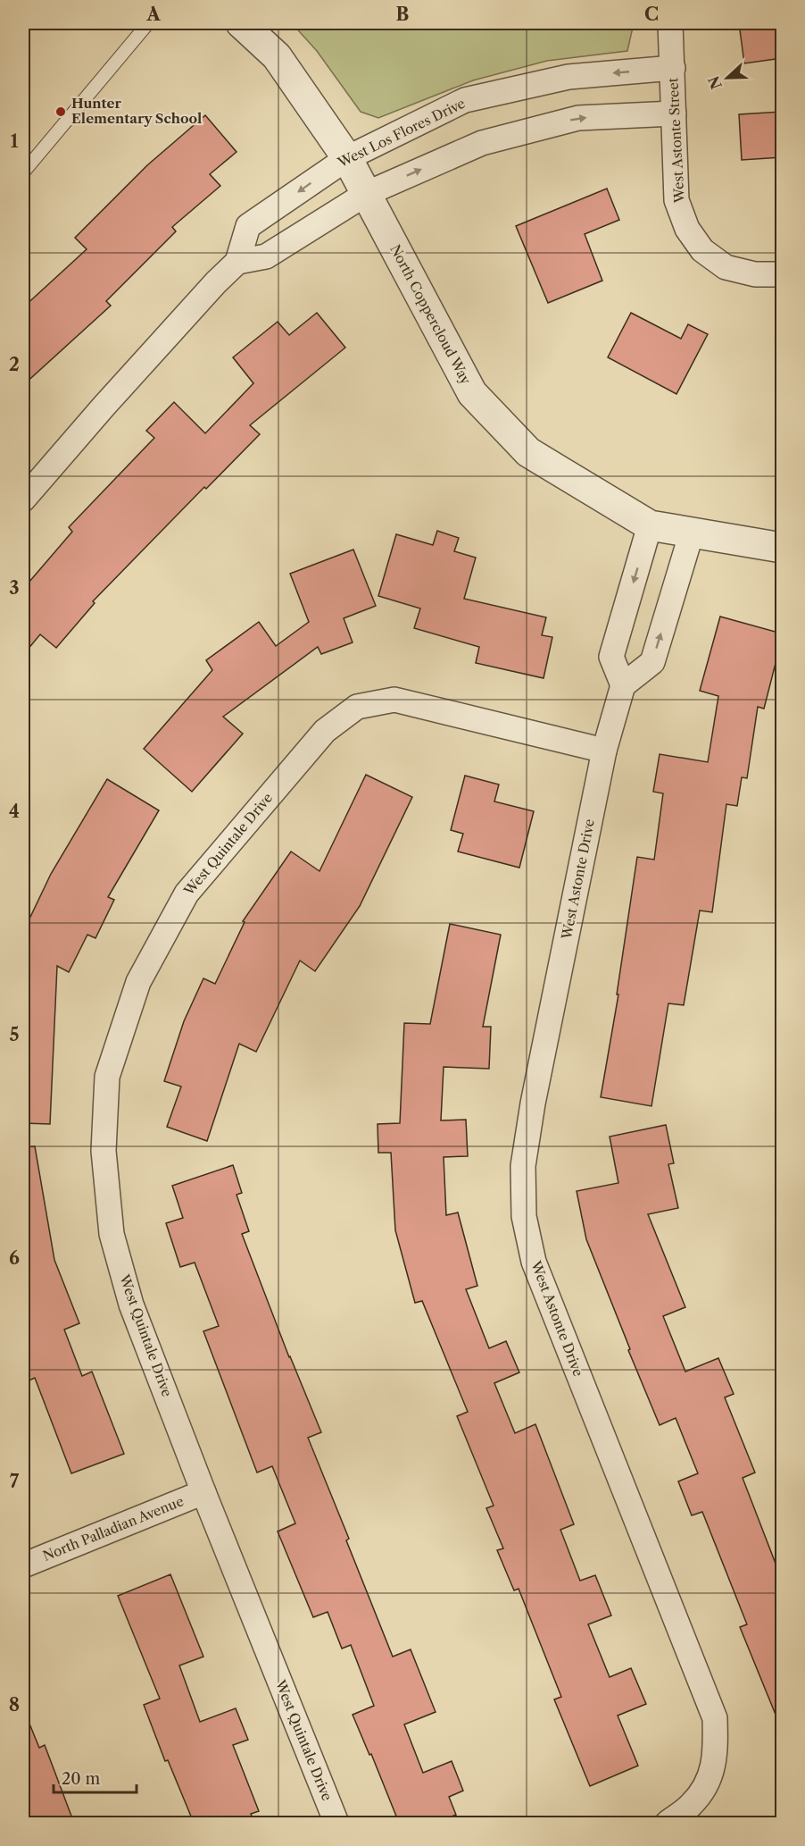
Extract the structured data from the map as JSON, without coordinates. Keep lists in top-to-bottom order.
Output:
{
  "streets": {
    "street": [
      "West Los Flores Drive",
      "West Astonte Street",
      "North Coppercloud Way",
      "West Quintale Drive",
      "West Astonte Drive",
      "North Palladian Avenue"
    ]
  },
  "crossings": [
    ["West Los Flores Drive", "West Astonte Street"],
    ["West Los Flores Drive", "North Coppercloud Way"],
    ["West Quintale Drive", "West Astonte Drive"],
    ["West Quintale Drive", "North Palladian Avenue"]
  ],
  "places": ["Hunter Elementary School"],
  "scale_bar": "20 m",
  "north": "left",
  "grid": {
    "columns": ["A", "B", "C"],
    "rows": [
      "1",
      "2",
      "3",
      "4",
      "5",
      "6",
      "7",
      "8"
    ]
  }
}
